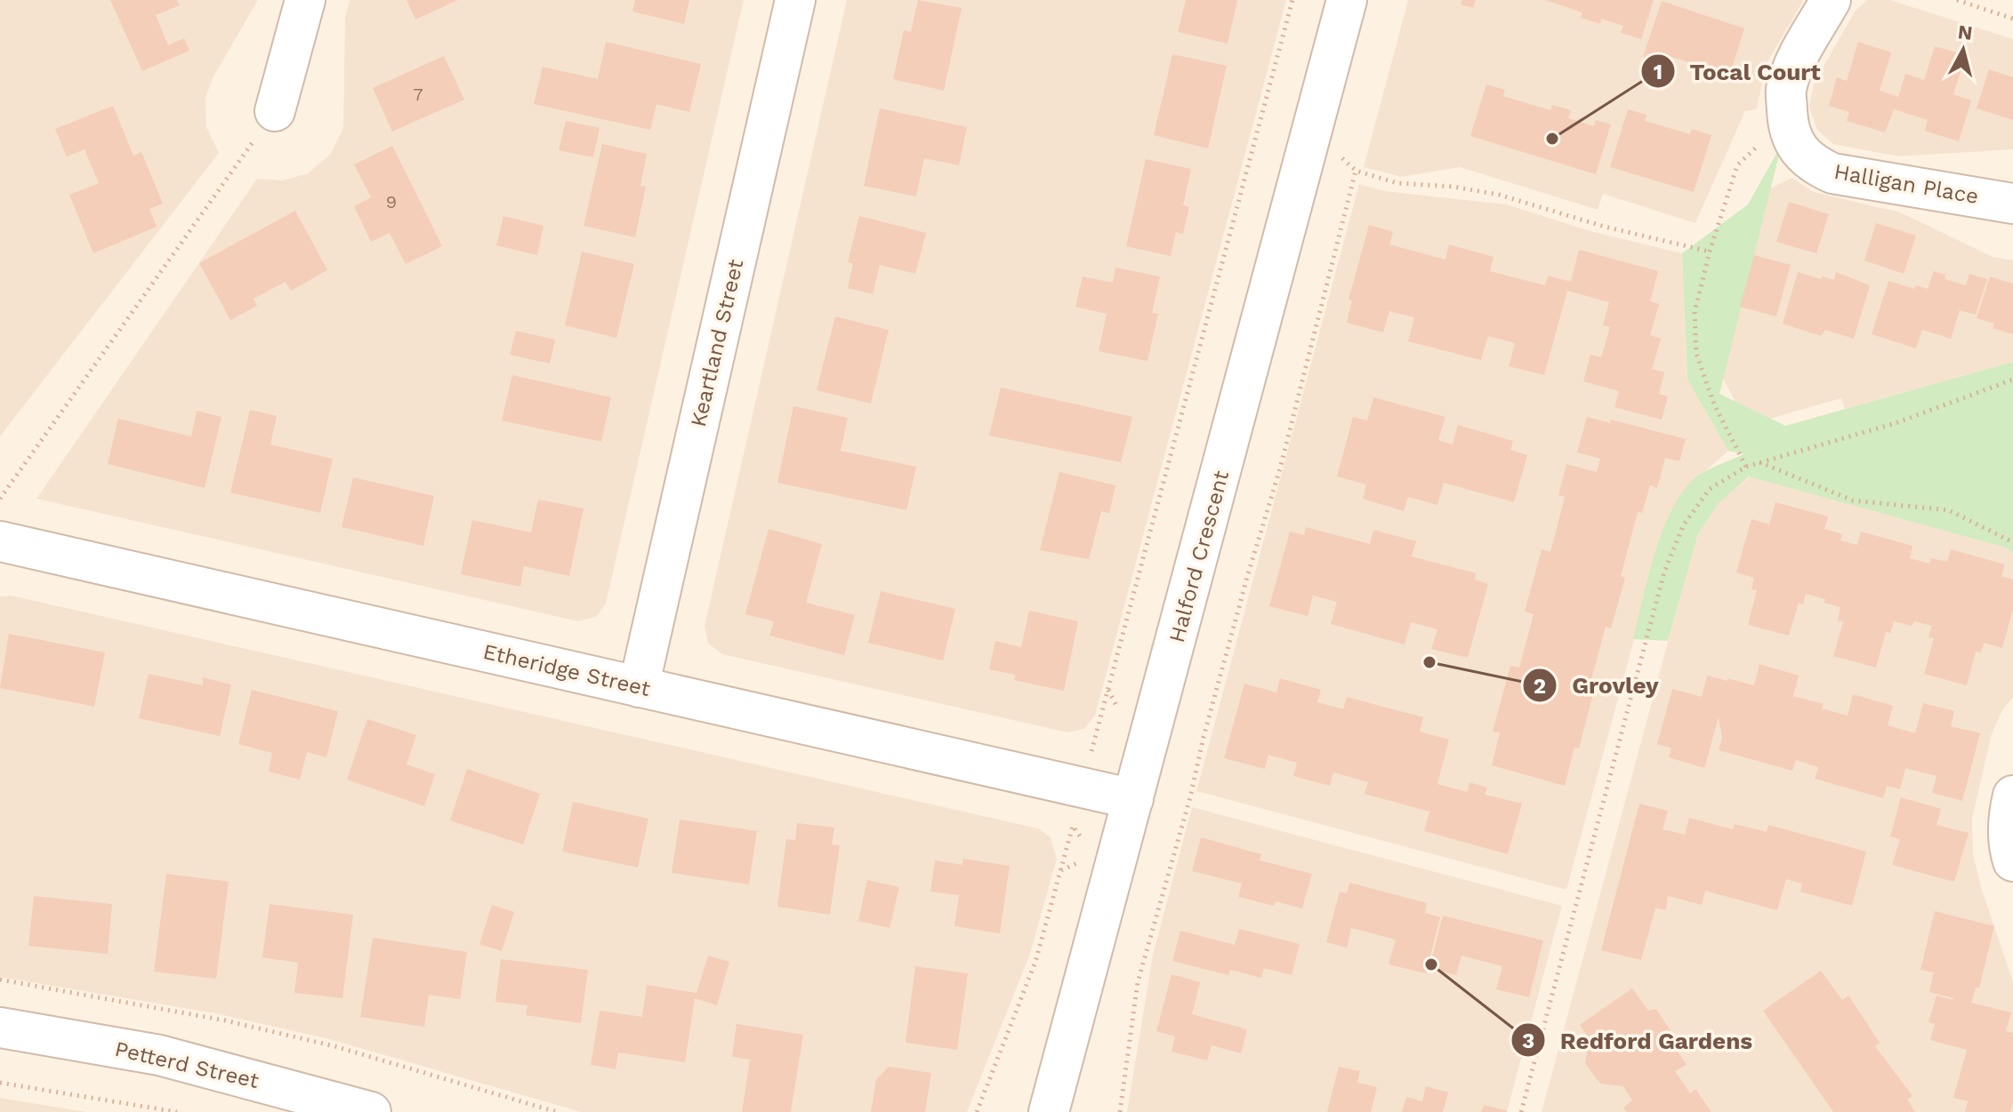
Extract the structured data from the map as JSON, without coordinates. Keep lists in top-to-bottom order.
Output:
{
  "streets": {
    "street": [
      "Halligan Place",
      "Keartland Street",
      "Halford Crescent",
      "Etheridge Street",
      "Petterd Street"
    ]
  },
  "crossings": [
    ["Keartland Street", "Etheridge Street"],
    ["Halford Crescent", "Etheridge Street"]
  ],
  "places": ["Tocal Court", "Grovley", "Redford Gardens"],
  "house_numbers": ["7", "9"],
  "north": "top"
}
